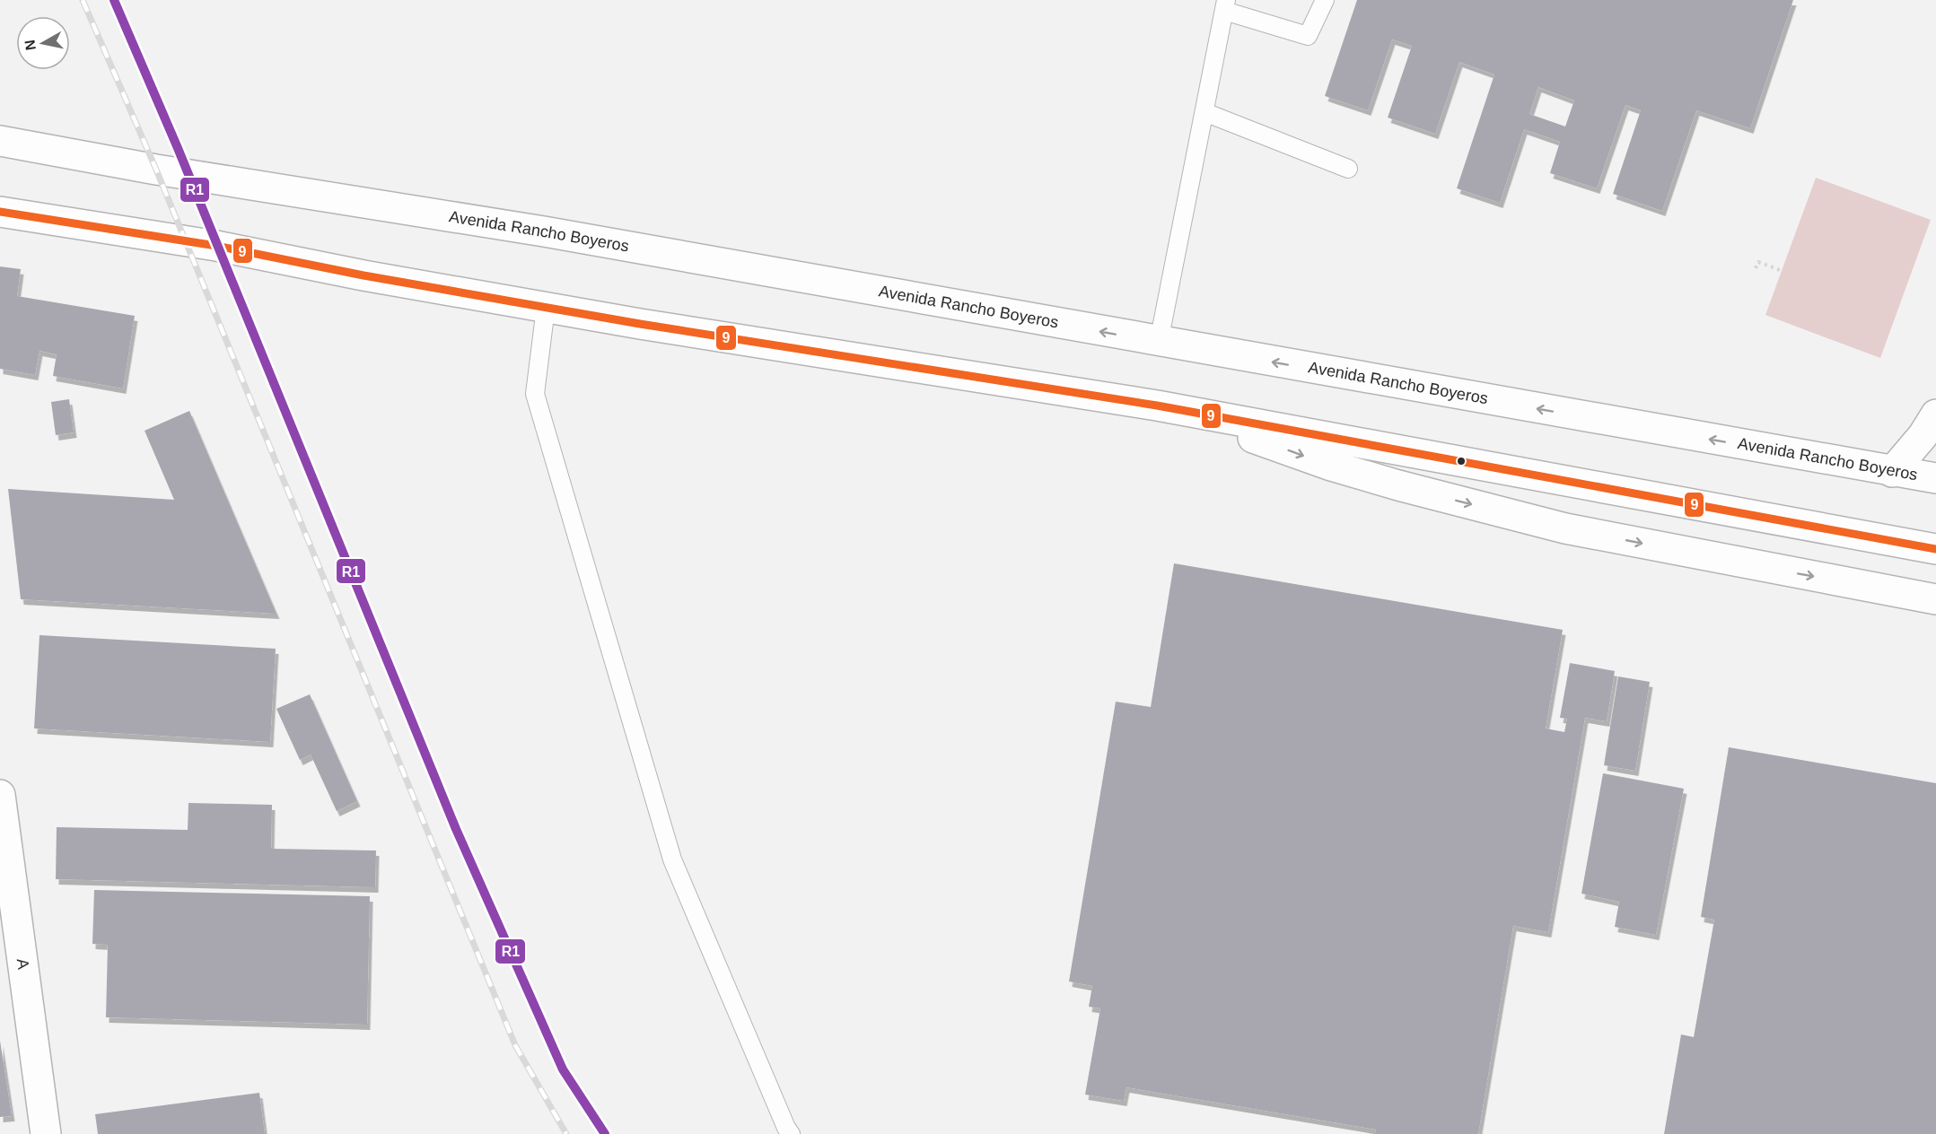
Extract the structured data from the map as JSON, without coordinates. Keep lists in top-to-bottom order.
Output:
{
  "streets": {
    "main road": ["Avenida Rancho Boyeros", "A"]
  },
  "lines": ["transit line R1", "transit line 9"],
  "north": "left"
}
